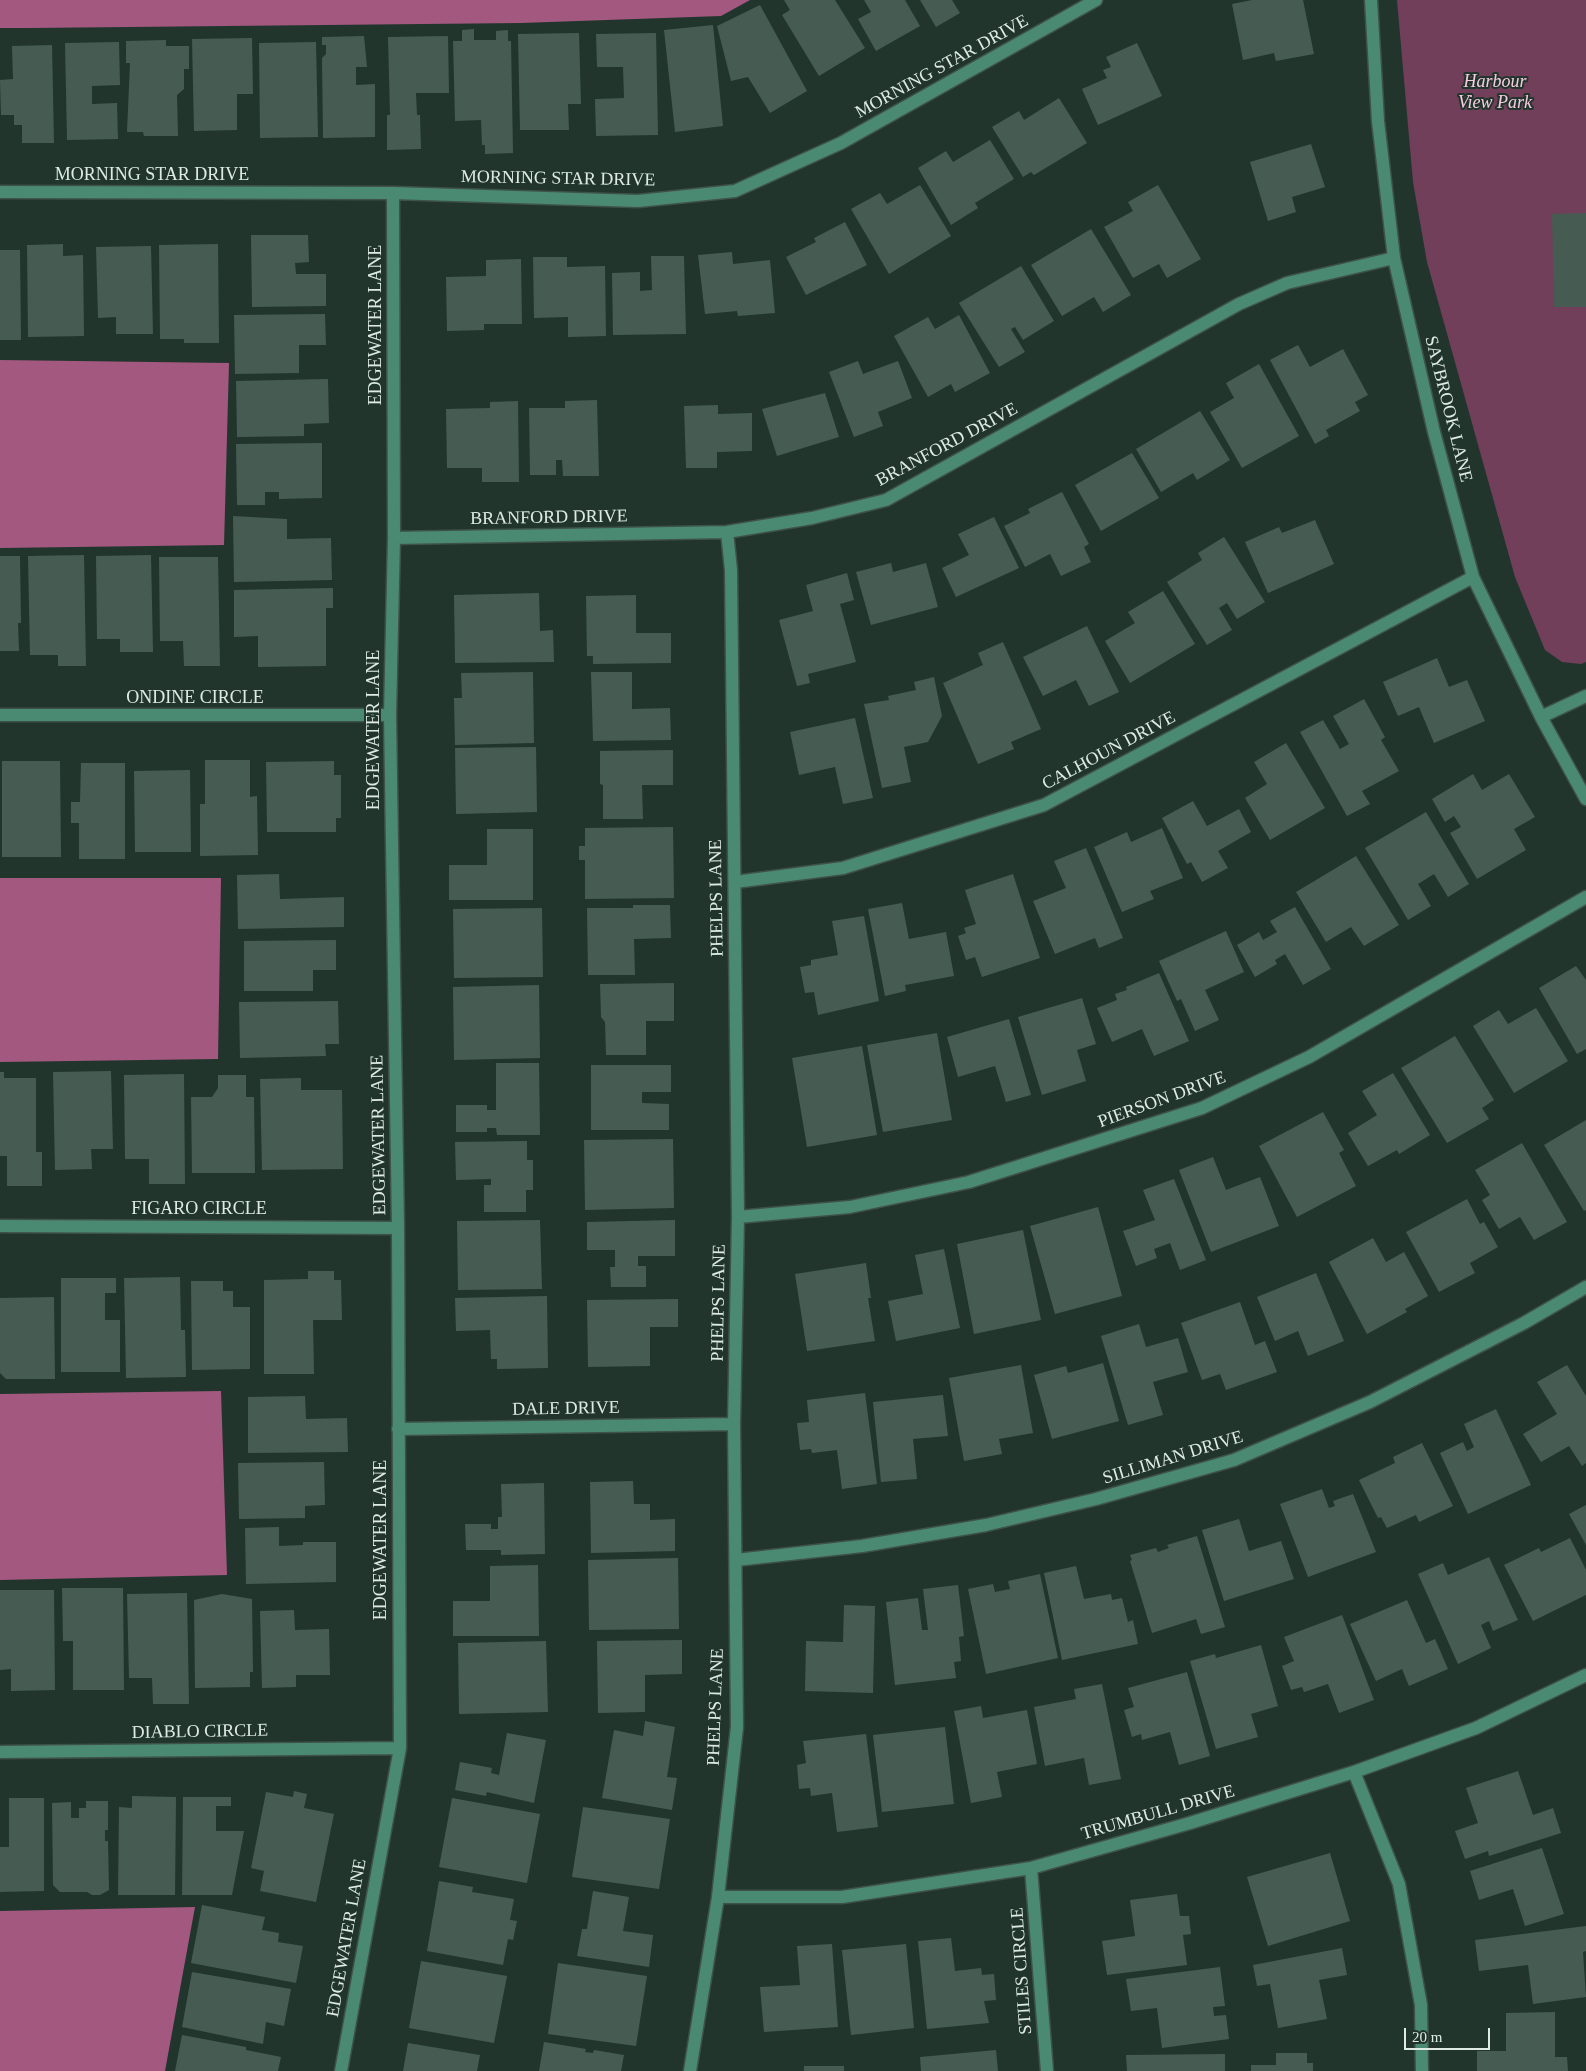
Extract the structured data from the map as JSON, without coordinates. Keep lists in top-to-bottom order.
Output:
{
  "streets": {
    "street": [
      "MORNING STAR DRIVE",
      "EDGEWATER LANE",
      "SAYBROOK LANE",
      "BRANFORD DRIVE",
      "ONDINE CIRCLE",
      "CALHOUN DRIVE",
      "PHELPS LANE",
      "PIERSON DRIVE",
      "FIGARO CIRCLE",
      "DALE DRIVE",
      "SILLIMAN DRIVE",
      "DIABLO CIRCLE",
      "TRUMBULL DRIVE",
      "STILES CIRCLE"
    ]
  },
  "crossings": [
    ["MORNING STAR DRIVE", "EDGEWATER LANE"],
    ["EDGEWATER LANE", "BRANFORD DRIVE"],
    ["EDGEWATER LANE", "ONDINE CIRCLE"],
    ["EDGEWATER LANE", "FIGARO CIRCLE"],
    ["EDGEWATER LANE", "DALE DRIVE"],
    ["EDGEWATER LANE", "DIABLO CIRCLE"],
    ["SAYBROOK LANE", "BRANFORD DRIVE"],
    ["SAYBROOK LANE", "CALHOUN DRIVE"],
    ["BRANFORD DRIVE", "PHELPS LANE"],
    ["CALHOUN DRIVE", "PHELPS LANE"],
    ["PHELPS LANE", "PIERSON DRIVE"],
    ["PHELPS LANE", "DALE DRIVE"],
    ["PHELPS LANE", "SILLIMAN DRIVE"],
    ["PHELPS LANE", "TRUMBULL DRIVE"],
    ["TRUMBULL DRIVE", "STILES CIRCLE"]
  ],
  "parks": ["Harbour View Park"],
  "scale_bar": "20 m"
}
